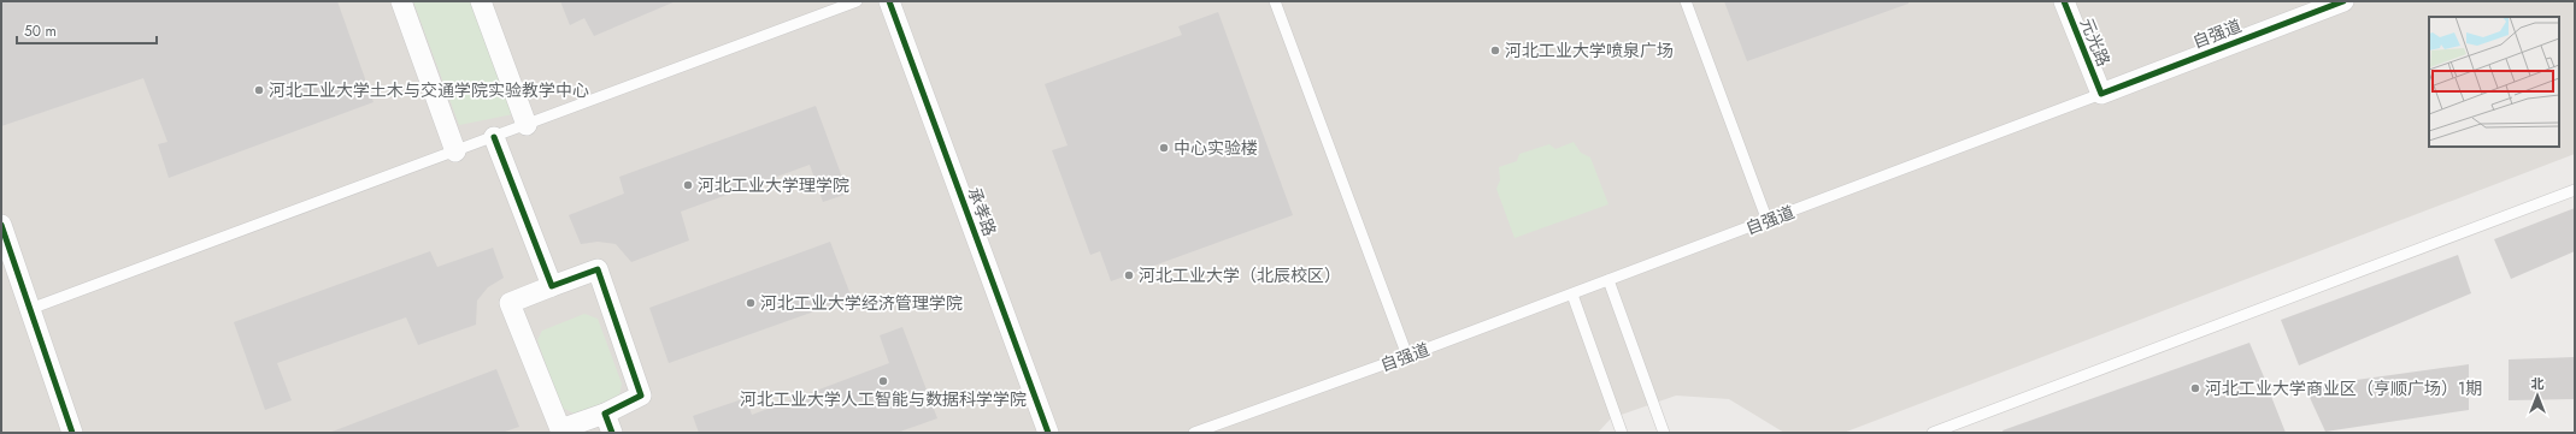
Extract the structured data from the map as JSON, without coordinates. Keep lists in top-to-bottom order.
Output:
{
  "streets": {
    "street": ["自强道", "元光路", "承孝路"]
  },
  "crossings": [
    ["自强道", "元光路"]
  ],
  "places": [
    "河北工业大学喷泉广场",
    "河北工业大学土木与交通学院实验教学中心",
    "中心实验楼",
    "河北工业大学理学院",
    "河北工业大学（北辰校区）",
    "河北工业大学经济管理学院",
    "河北工业大学人工智能与数据科学学院",
    "河北工业大学商业区（亨顺广场）1期"
  ],
  "scale_bar": "50 m",
  "north": "top"
}
